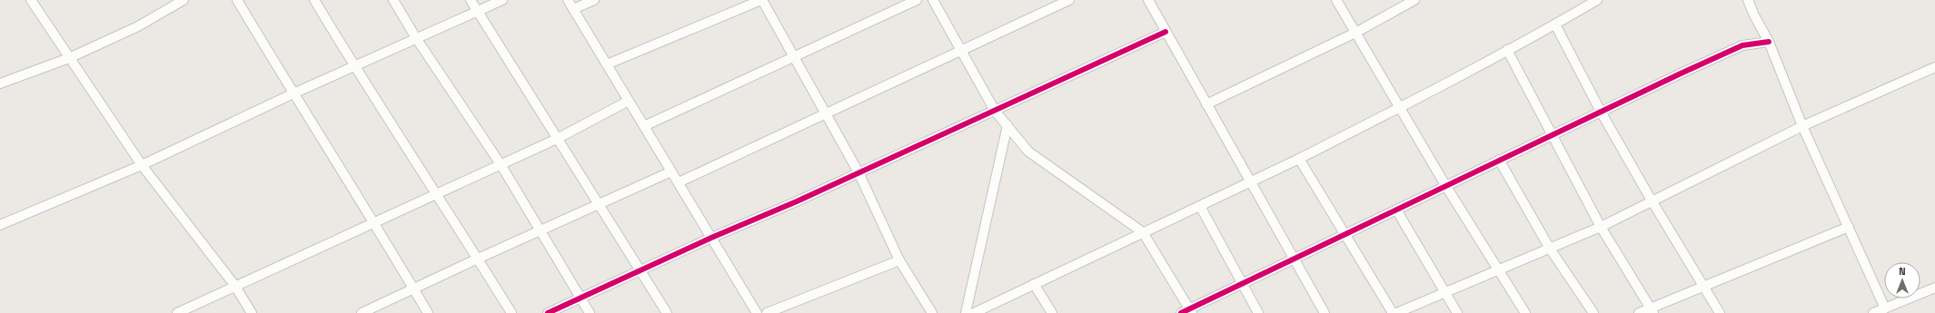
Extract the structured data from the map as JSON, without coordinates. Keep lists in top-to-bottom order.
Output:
{
  "north": "top"
}
